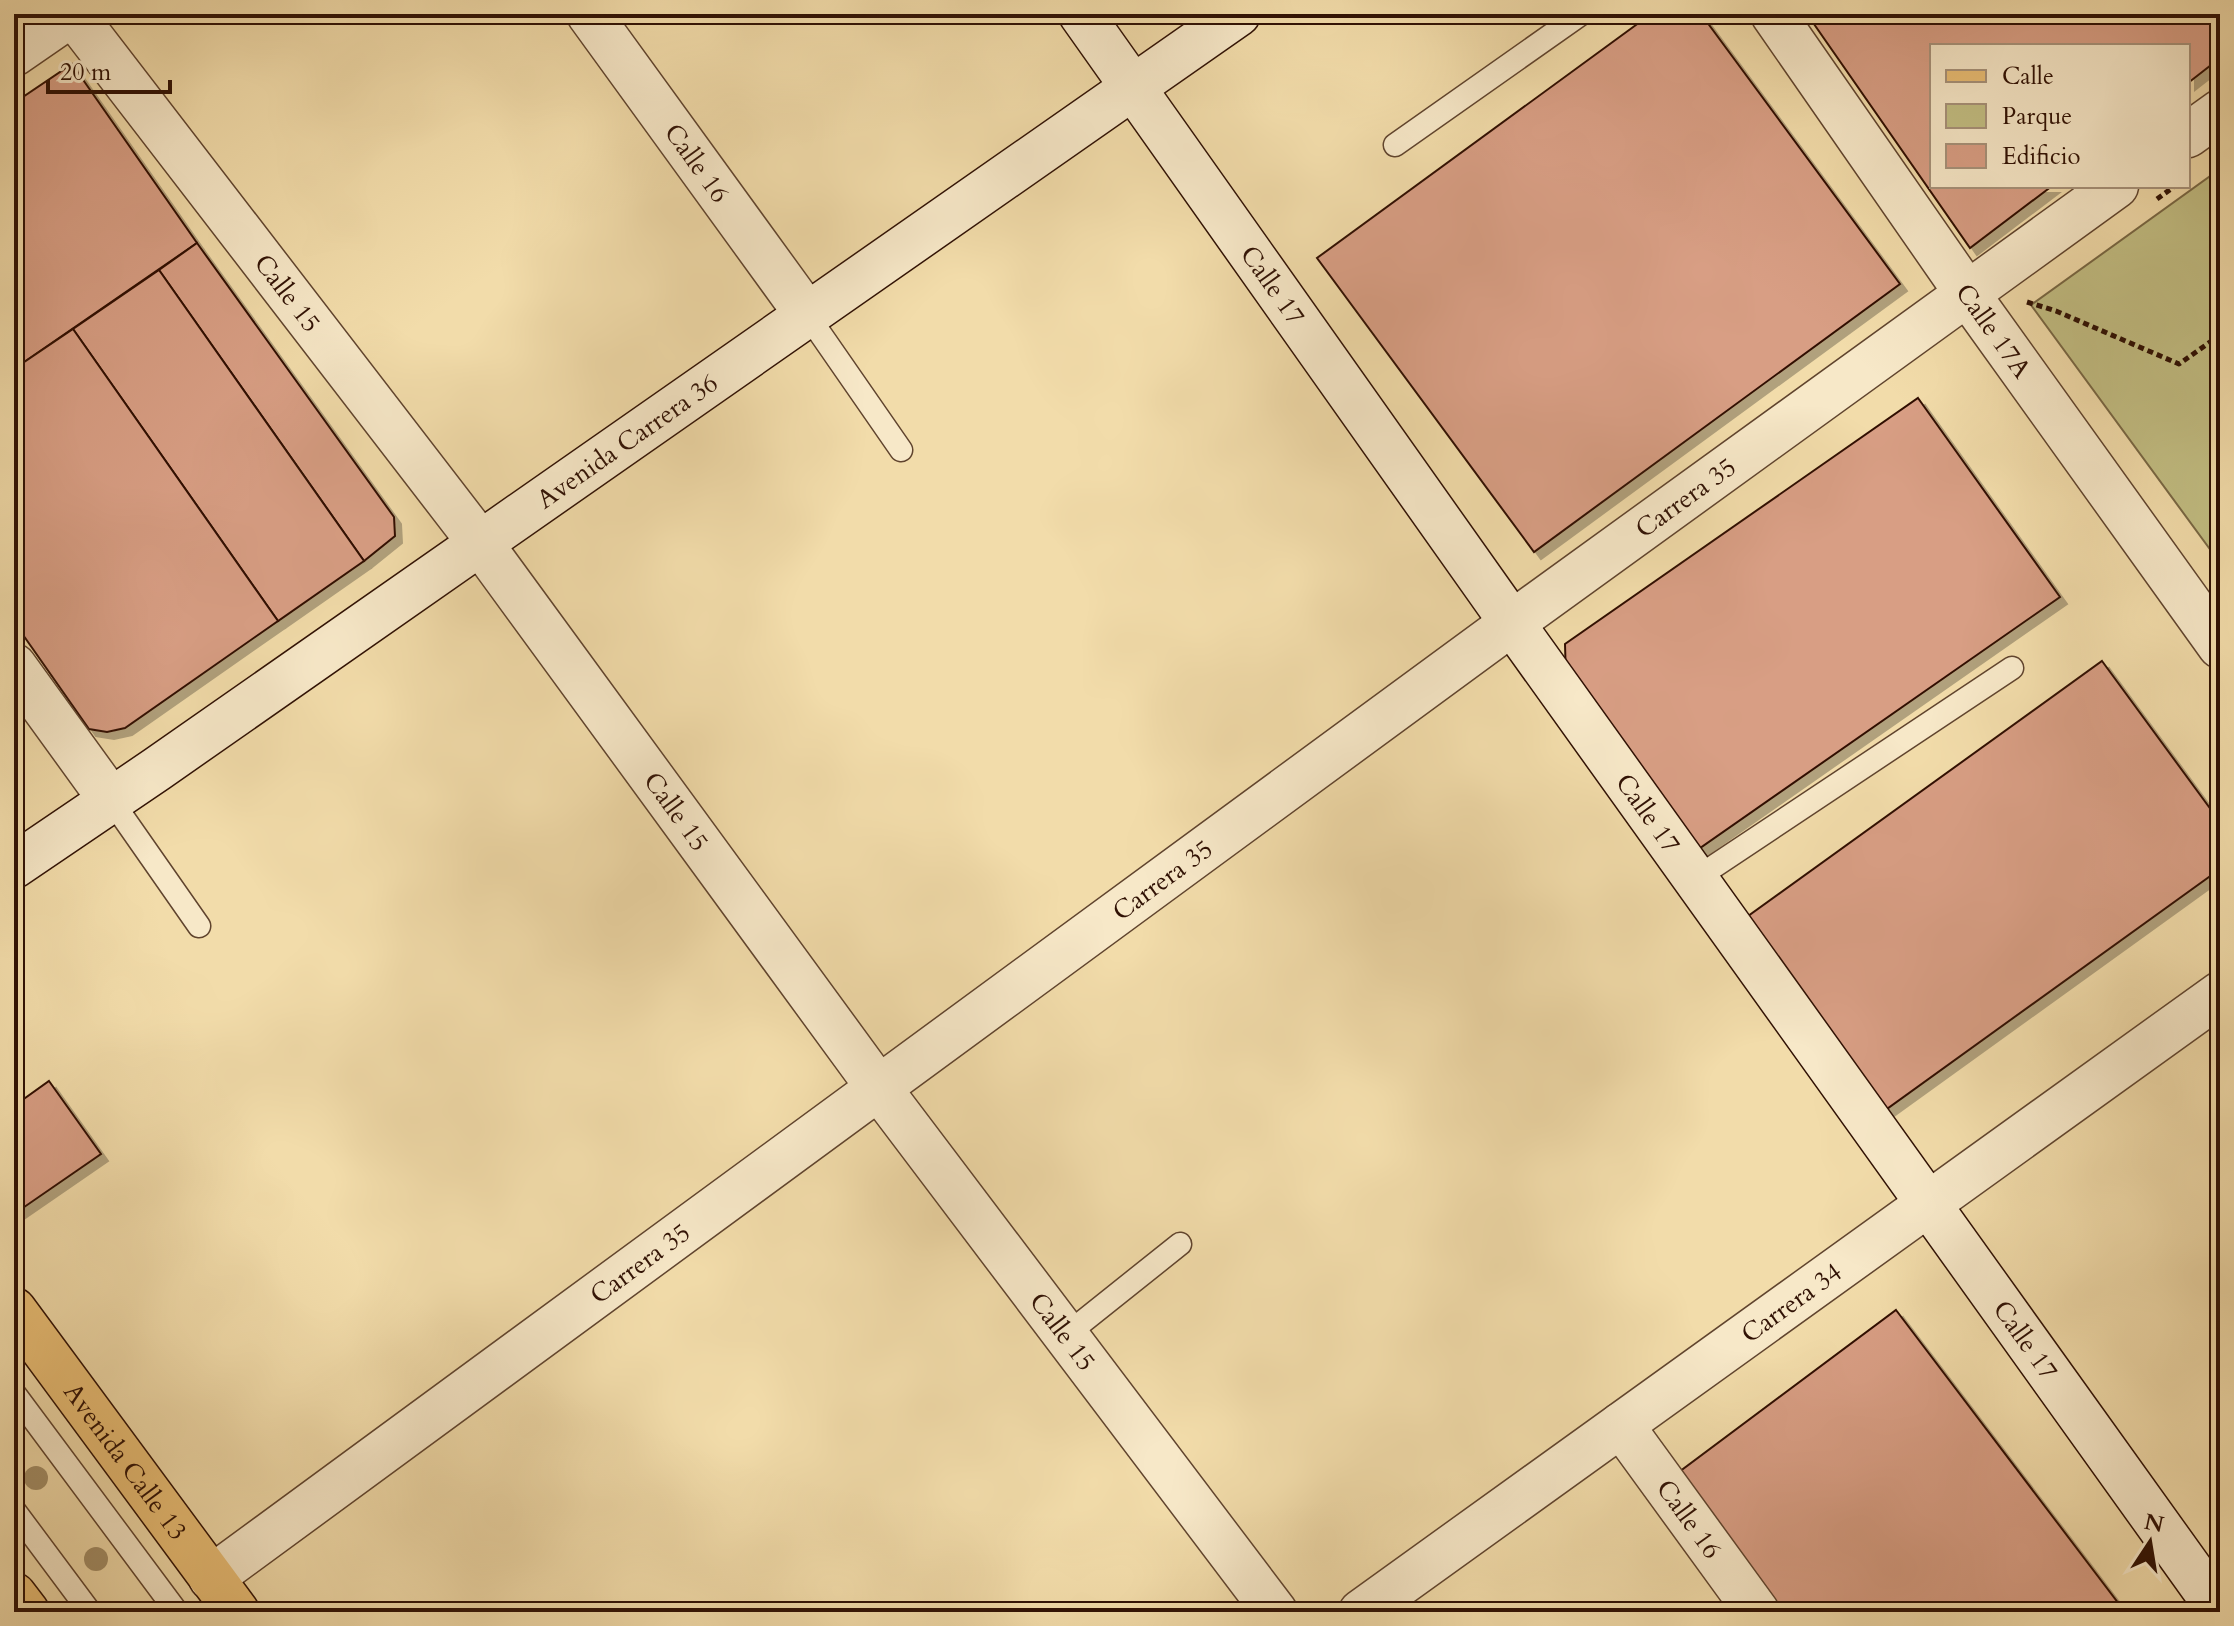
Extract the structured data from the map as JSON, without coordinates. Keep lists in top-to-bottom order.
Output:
{
  "streets": {
    "main road": ["Avenida Calle 13"],
    "street": [
      "Calle 16",
      "Calle 17",
      "Calle 15",
      "Calle 17A",
      "Avenida Carrera 36",
      "Carrera 35",
      "Carrera 34"
    ]
  },
  "crossings": [
    ["Calle 16", "Avenida Carrera 36"],
    ["Calle 16", "Carrera 34"],
    ["Calle 17", "Avenida Carrera 36"],
    ["Calle 17", "Carrera 35"],
    ["Calle 17", "Carrera 34"],
    ["Calle 15", "Avenida Carrera 36"],
    ["Calle 15", "Carrera 35"],
    ["Calle 17A", "Carrera 35"],
    ["Carrera 35", "Avenida Calle 13"]
  ],
  "legend": ["Calle", "Parque", "Edificio"],
  "scale_bar": "20 m",
  "north": "top"
}
